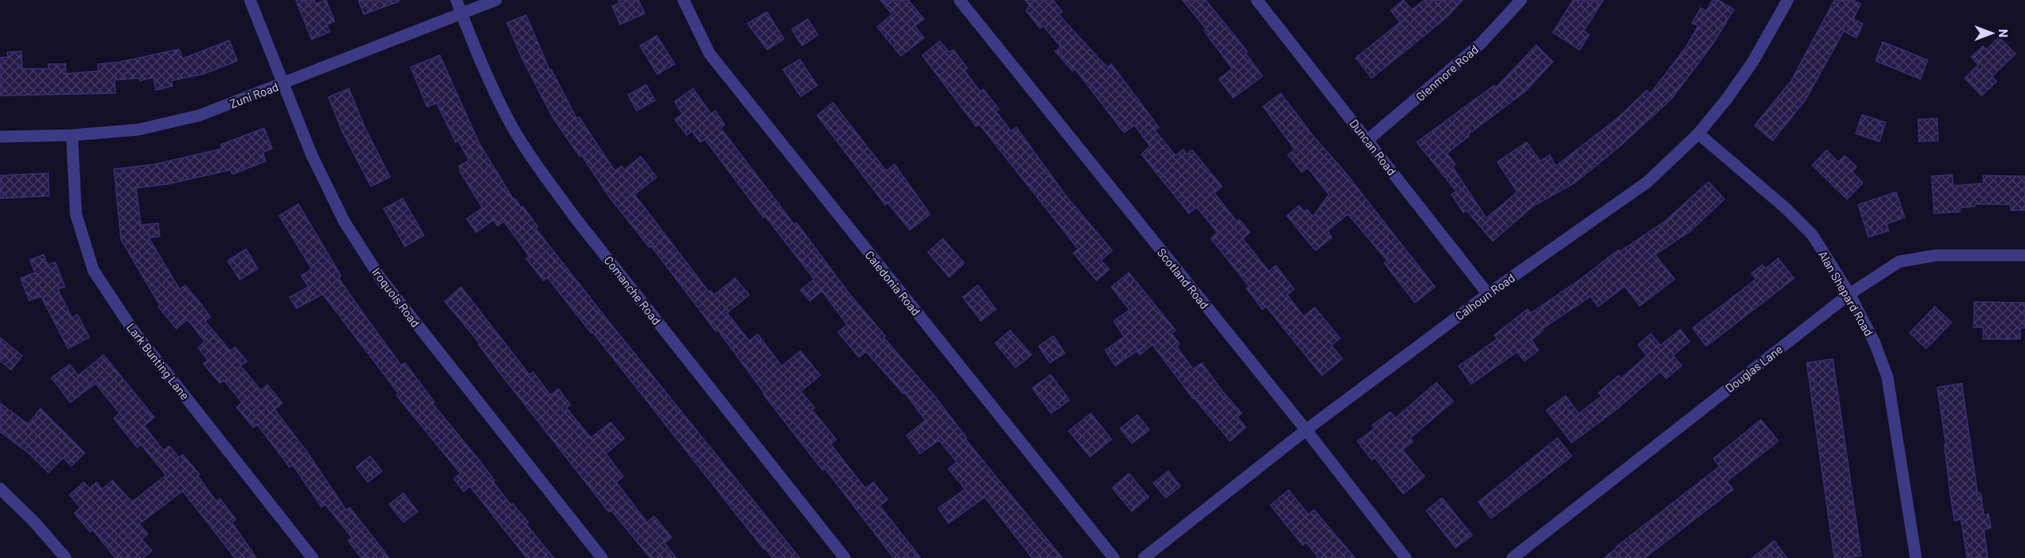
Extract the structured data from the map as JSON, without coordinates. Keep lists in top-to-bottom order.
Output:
{
  "streets": {
    "street": [
      "Glenmore Road",
      "Zuni Road",
      "Duncan Road",
      "Scotland Road",
      "Caledonia Road",
      "Comanche Road",
      "Alan Shepard Road",
      "Calhoun Road",
      "Iroquois Road",
      "Lark Bunting Lane",
      "Douglas Lane"
    ]
  },
  "crossings": [
    ["Glenmore Road", "Duncan Road"],
    ["Zuni Road", "Comanche Road"],
    ["Zuni Road", "Iroquois Road"],
    ["Zuni Road", "Lark Bunting Lane"],
    ["Duncan Road", "Calhoun Road"],
    ["Scotland Road", "Calhoun Road"],
    ["Alan Shepard Road", "Calhoun Road"],
    ["Alan Shepard Road", "Douglas Lane"]
  ],
  "north": "right"
}
